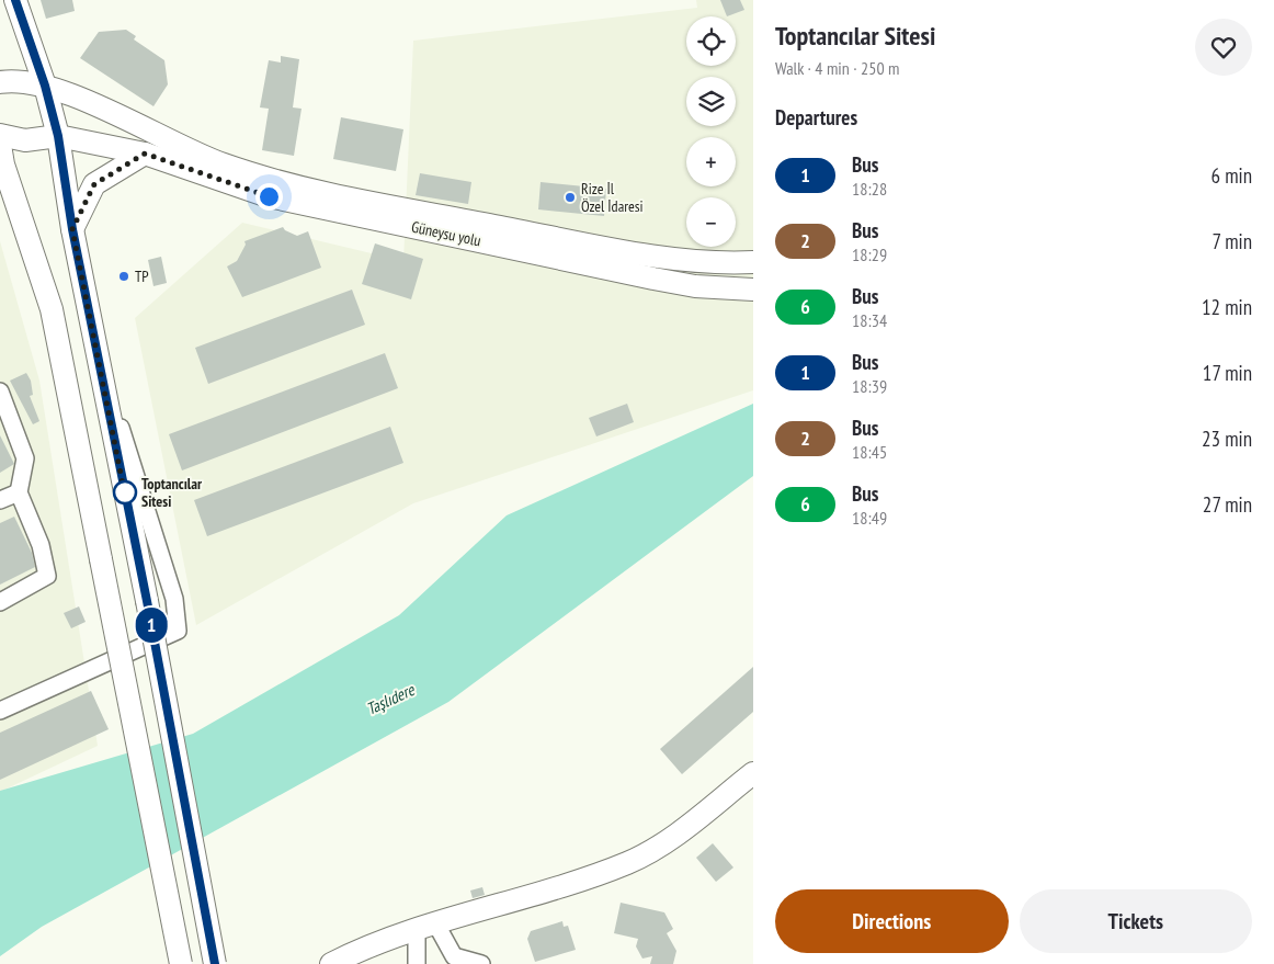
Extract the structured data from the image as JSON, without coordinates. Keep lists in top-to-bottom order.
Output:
{
  "streets": {
    "main road": ["Güneysu yolu"]
  },
  "water": ["Taşlıdere"],
  "places": ["Rize İl Özel İdaresi", "TP", "Toptancılar Sitesi"],
  "lines": ["bus line 1"],
  "page": {
    "on_map": "1",
    "heading": [
      ["Toptancılar Sitesi", "Walk · 4 min · 250 m"],
      "Departures"
    ],
    "map_buttons": ["+", "−"],
    "list": [
      {
        "mark": "1",
        "name": "Bus",
        "note": "18:28",
        "value": "6 min"
      },
      {
        "mark": "2",
        "name": "Bus",
        "note": "18:29",
        "value": "7 min"
      },
      {
        "mark": "6",
        "name": "Bus",
        "note": "18:34",
        "value": "12 min"
      },
      {
        "mark": "1",
        "name": "Bus",
        "note": "18:39",
        "value": "17 min"
      },
      {
        "mark": "2",
        "name": "Bus",
        "note": "18:45",
        "value": "23 min"
      },
      {
        "mark": "6",
        "name": "Bus",
        "note": "18:49",
        "value": "27 min"
      }
    ],
    "buttons": ["Directions", "Tickets"]
  }
}
